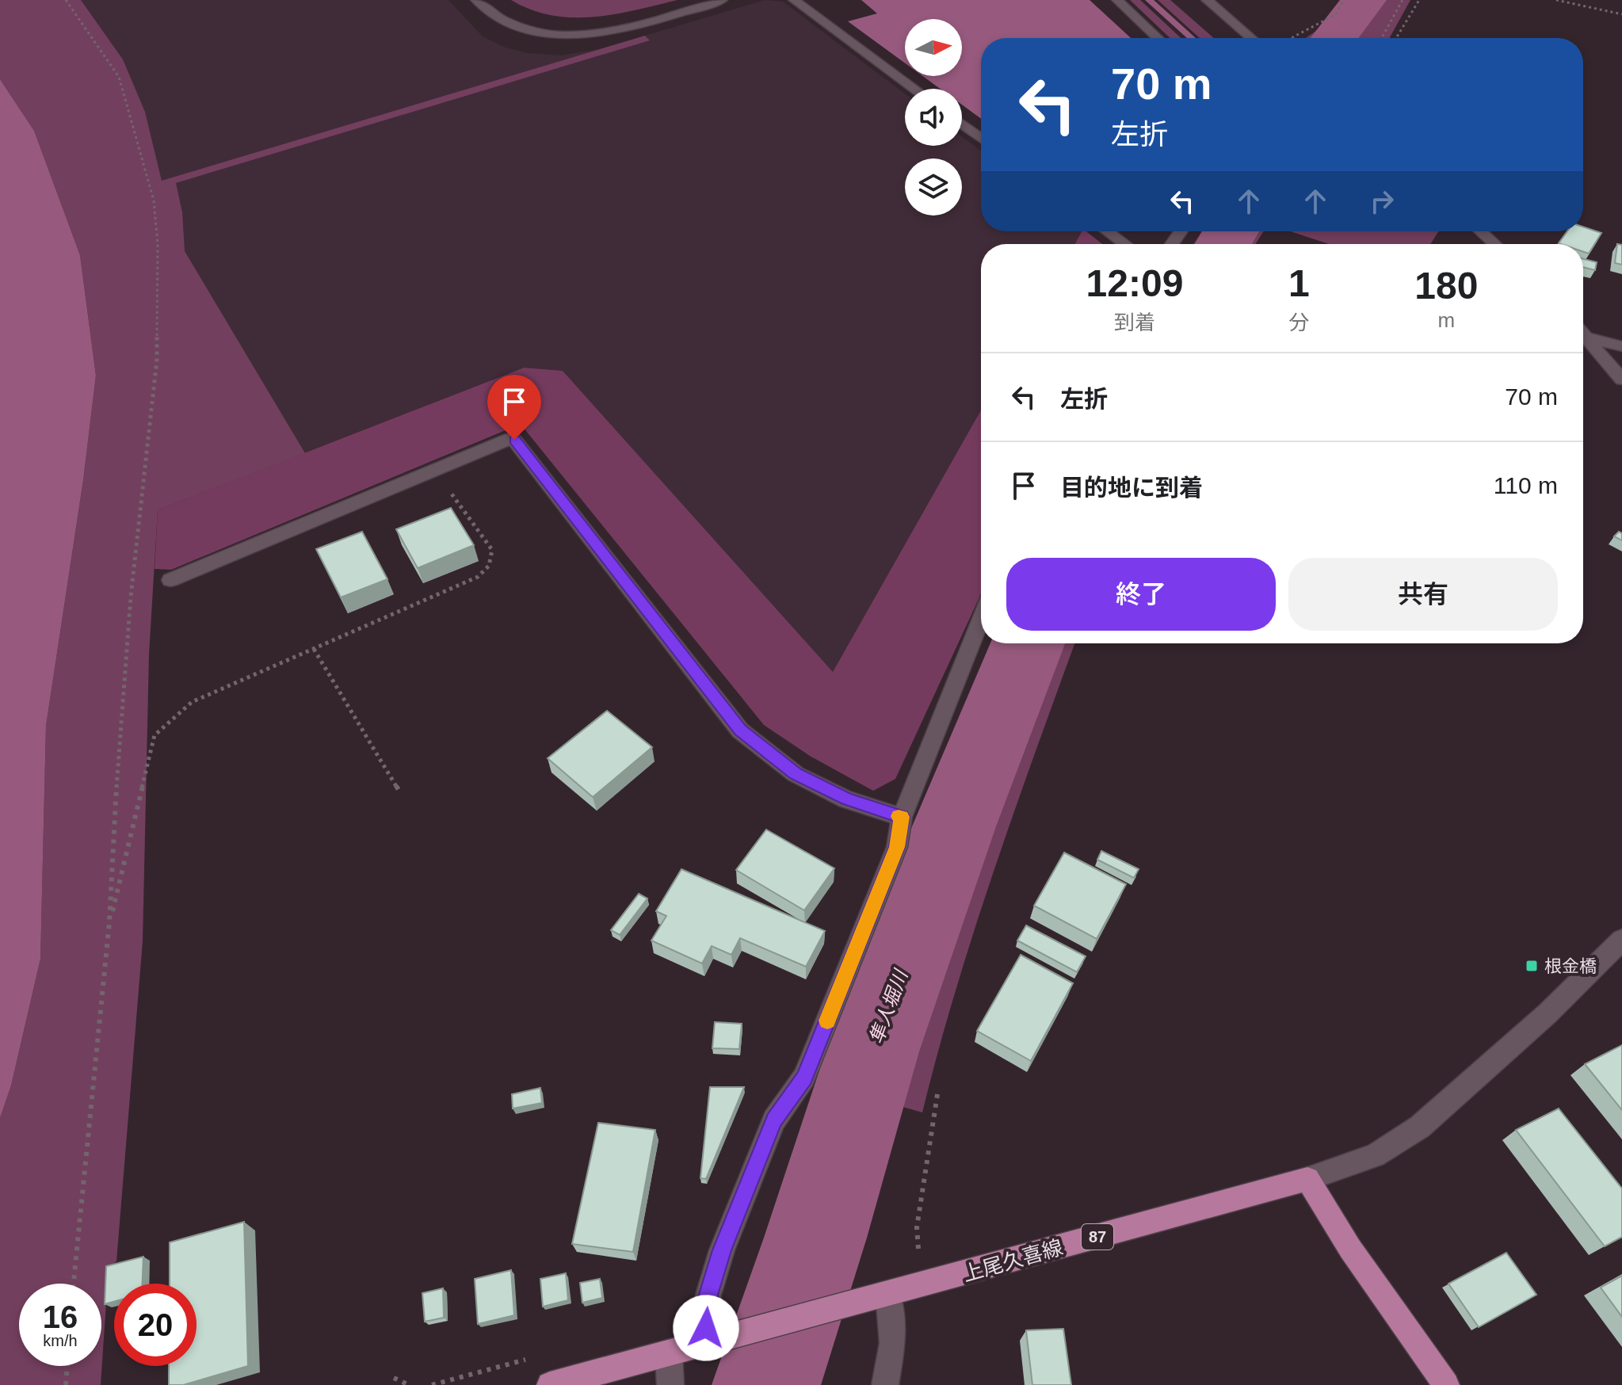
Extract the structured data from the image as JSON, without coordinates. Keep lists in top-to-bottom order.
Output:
{
  "streets": {
    "main road": ["87", "上尾久喜線"]
  },
  "water": ["隼人堀川"],
  "places": {
    "transit": ["根金橋"]
  },
  "north": "right",
  "page": {
    "turn": ["70 m", "左折"],
    "eta": [
      "12:09",
      "到着",
      "1",
      "分",
      "180",
      "m"
    ],
    "list": [
      {
        "name": "左折",
        "value": "70 m"
      },
      {
        "name": "目的地に到着",
        "value": "110 m"
      }
    ],
    "buttons": ["終了", "共有"],
    "speed": "16 km/h",
    "limit": "20"
  }
}
